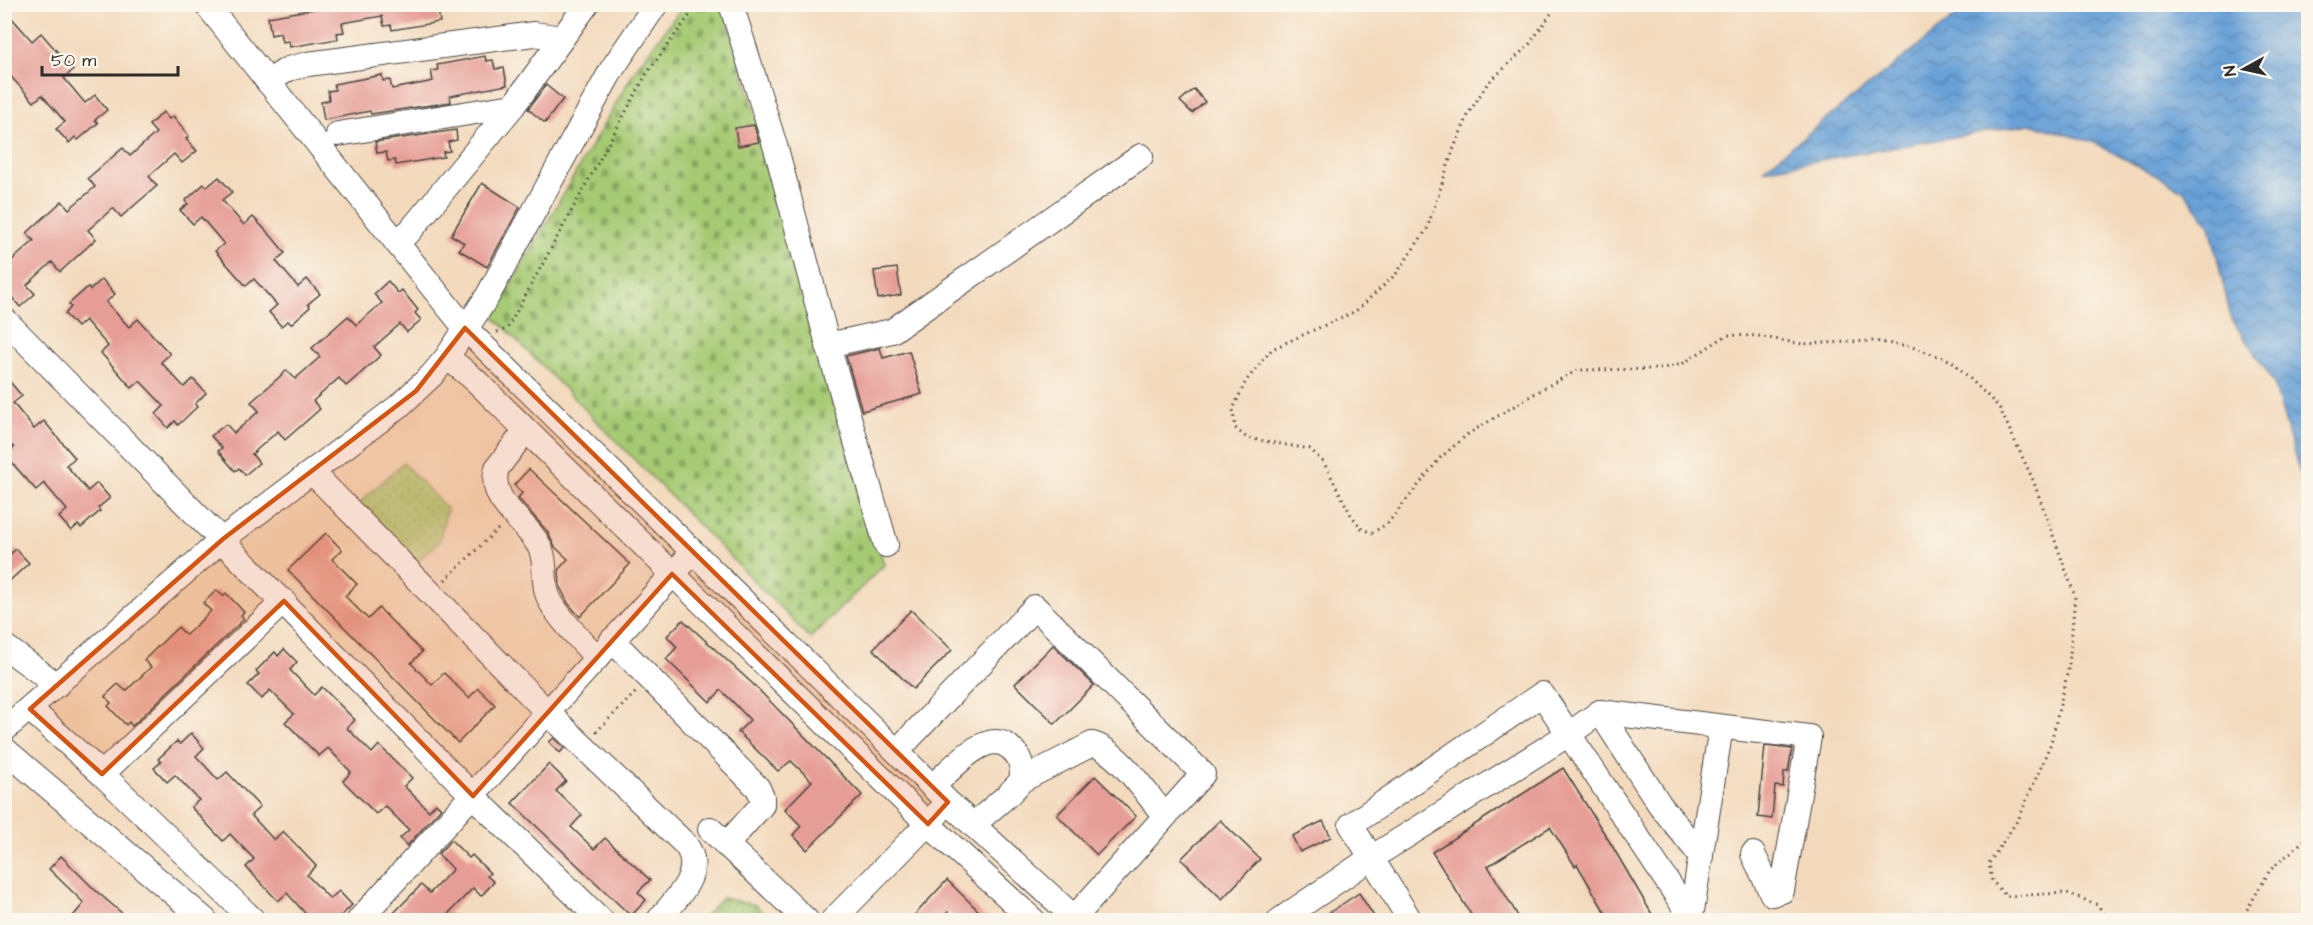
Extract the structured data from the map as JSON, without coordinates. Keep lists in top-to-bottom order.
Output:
{
  "scale_bar": "50 m",
  "north": "left"
}
